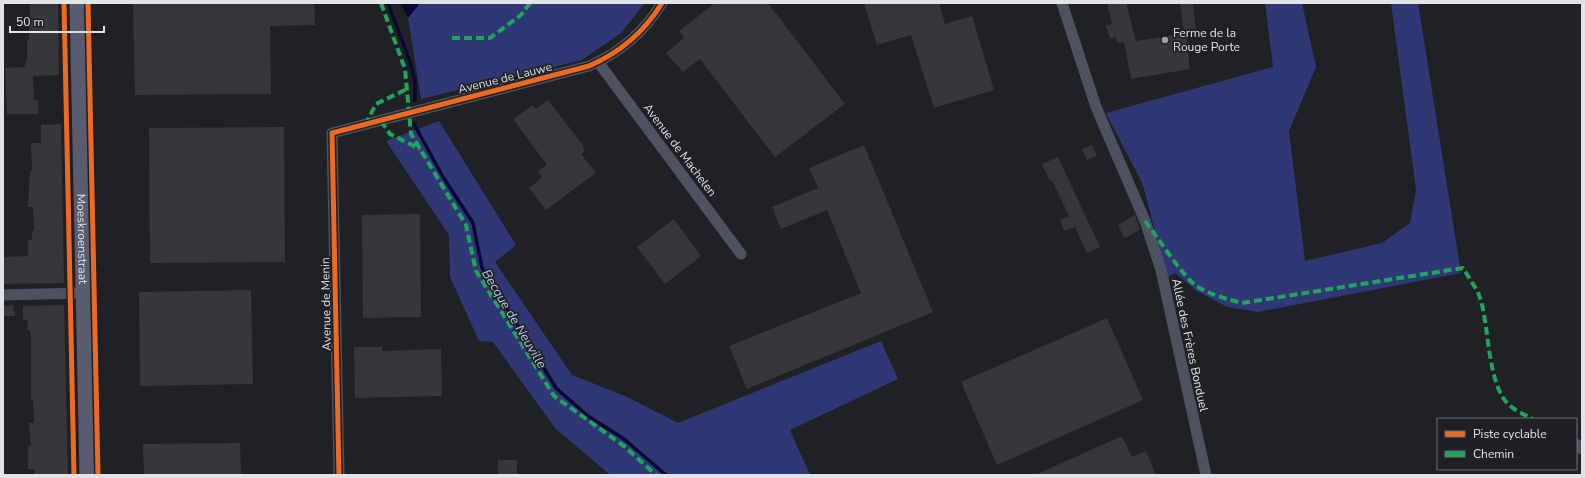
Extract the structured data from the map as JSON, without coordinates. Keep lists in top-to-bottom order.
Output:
{
  "streets": {
    "main road": ["Moeskroenstraat"],
    "street": [
      "Avenue de Lauwe",
      "Avenue de Machelen",
      "Avenue de Menin",
      "Allée des Frères Bonduel"
    ]
  },
  "crossings": [
    ["Avenue de Lauwe", "Avenue de Machelen"],
    ["Avenue de Lauwe", "Avenue de Menin"]
  ],
  "water": ["Becque de Neuville"],
  "places": ["Ferme de la Rouge Porte"],
  "legend": ["Piste cyclable", "Chemin"],
  "scale_bar": "50 m"
}
